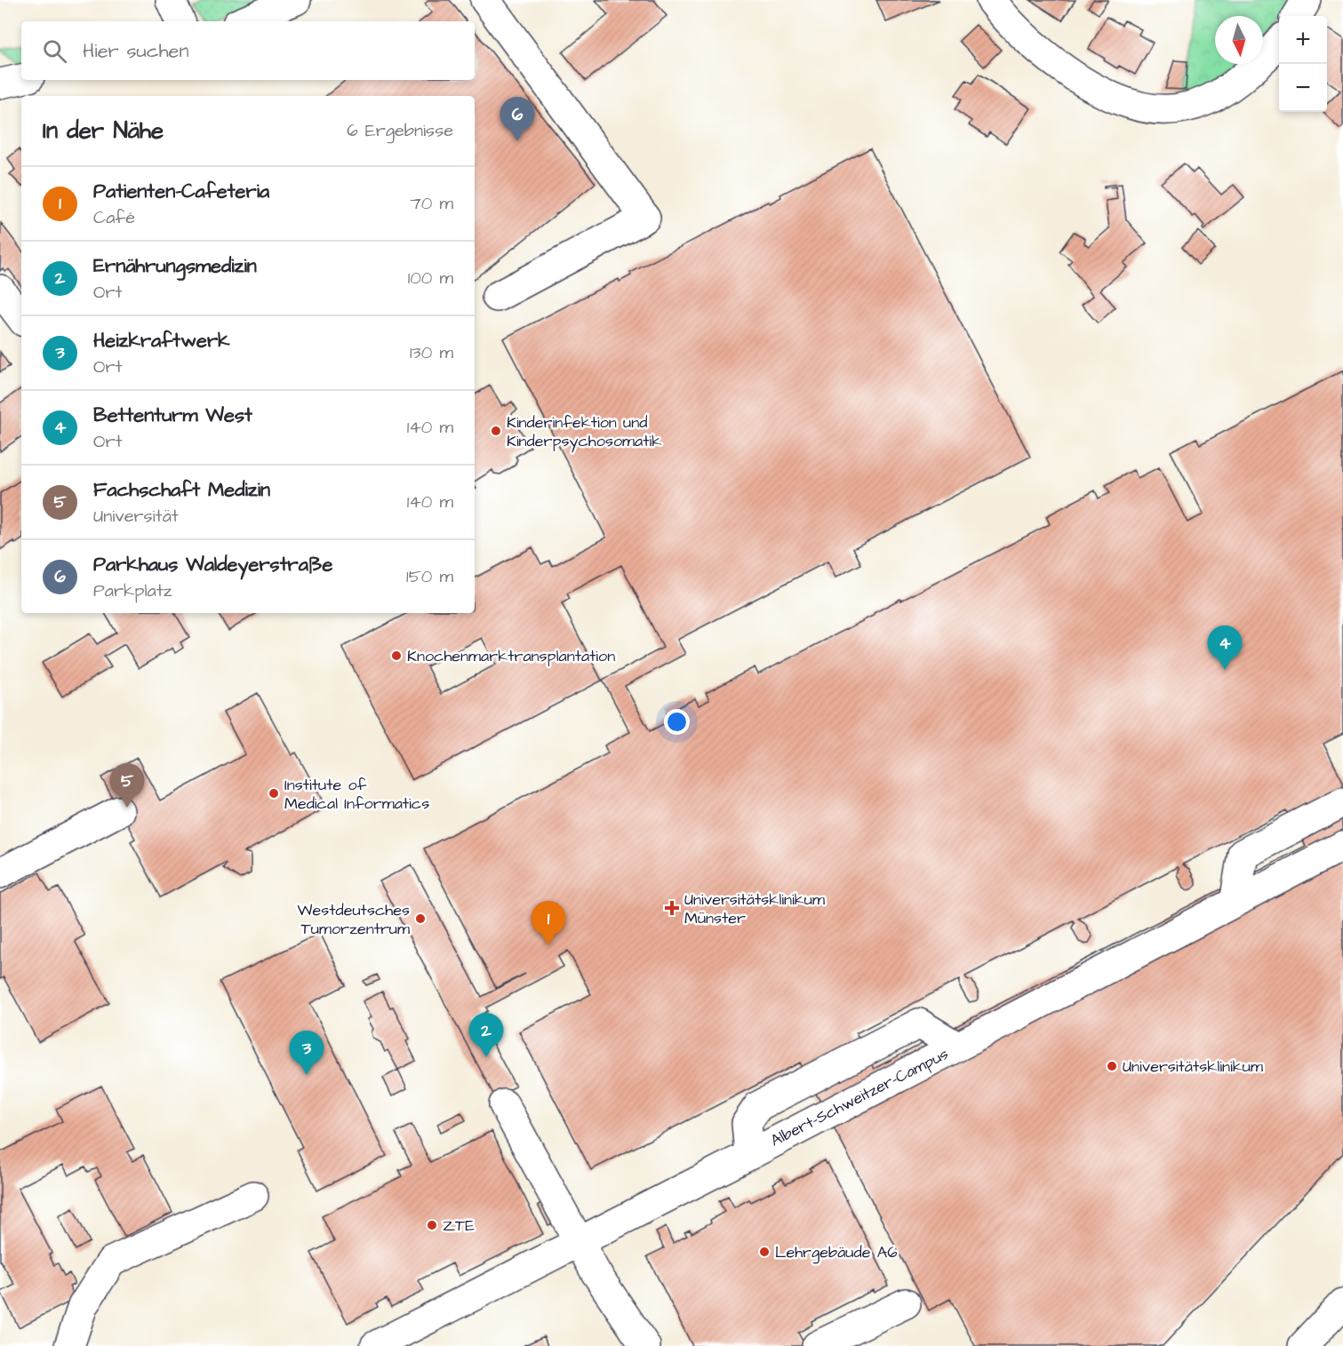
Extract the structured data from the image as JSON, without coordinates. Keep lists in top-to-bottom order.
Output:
{
  "streets": {
    "street": ["Albert-Schweitzer-Campus"]
  },
  "places": {
    "other": [
      "Kinderinfektion und Kinderpsychosomatik",
      "Knochenmarktransplantation",
      "Institute of Medical Informatics",
      "Westdeutsches Tumorzentrum",
      "Universitätsklinikum",
      "ZTE",
      "Lehrgebäude A6"
    ],
    "health": ["Universitätsklinikum Münster"]
  },
  "north": "bottom",
  "page": {
    "map_buttons": ["+", "−"],
    "search": "Hier suchen",
    "heading": ["In der Nähe", "6 Ergebnisse"],
    "pins": [
      "6",
      "4",
      "5",
      "1",
      "2",
      "3"
    ],
    "list": [
      {
        "mark": "1",
        "name": "Patienten-Cafeteria",
        "note": "Café",
        "value": "70 m"
      },
      {
        "mark": "2",
        "name": "Ernährungsmedizin",
        "note": "Ort",
        "value": "100 m"
      },
      {
        "mark": "3",
        "name": "Heizkraftwerk",
        "note": "Ort",
        "value": "130 m"
      },
      {
        "mark": "4",
        "name": "Bettenturm West",
        "note": "Ort",
        "value": "140 m"
      },
      {
        "mark": "5",
        "name": "Fachschaft Medizin",
        "note": "Universität",
        "value": "140 m"
      },
      {
        "mark": "6",
        "name": "Parkhaus Waldeyerstraße",
        "note": "Parkplatz",
        "value": "150 m"
      }
    ]
  }
}
